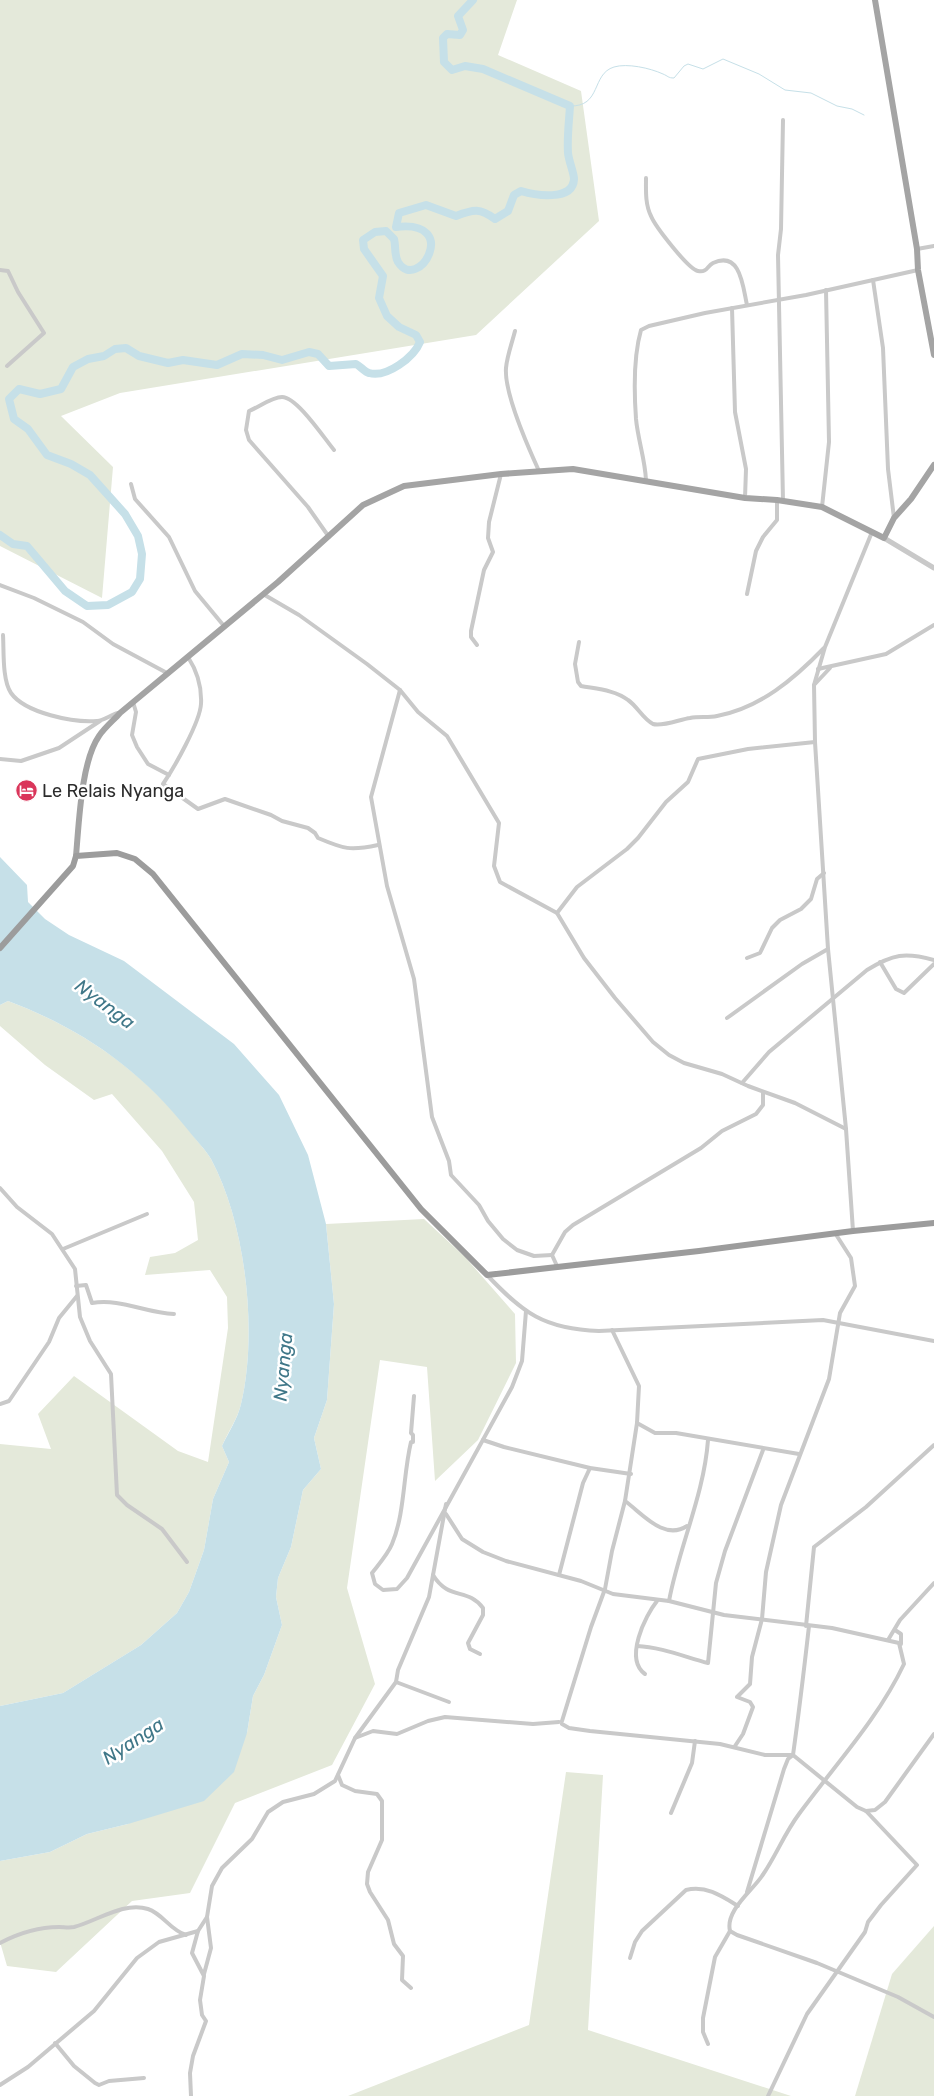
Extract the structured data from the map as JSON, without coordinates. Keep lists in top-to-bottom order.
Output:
{
  "water": ["Nyanga"],
  "places": {
    "hotel": ["Le Relais Nyanga"]
  }
}
